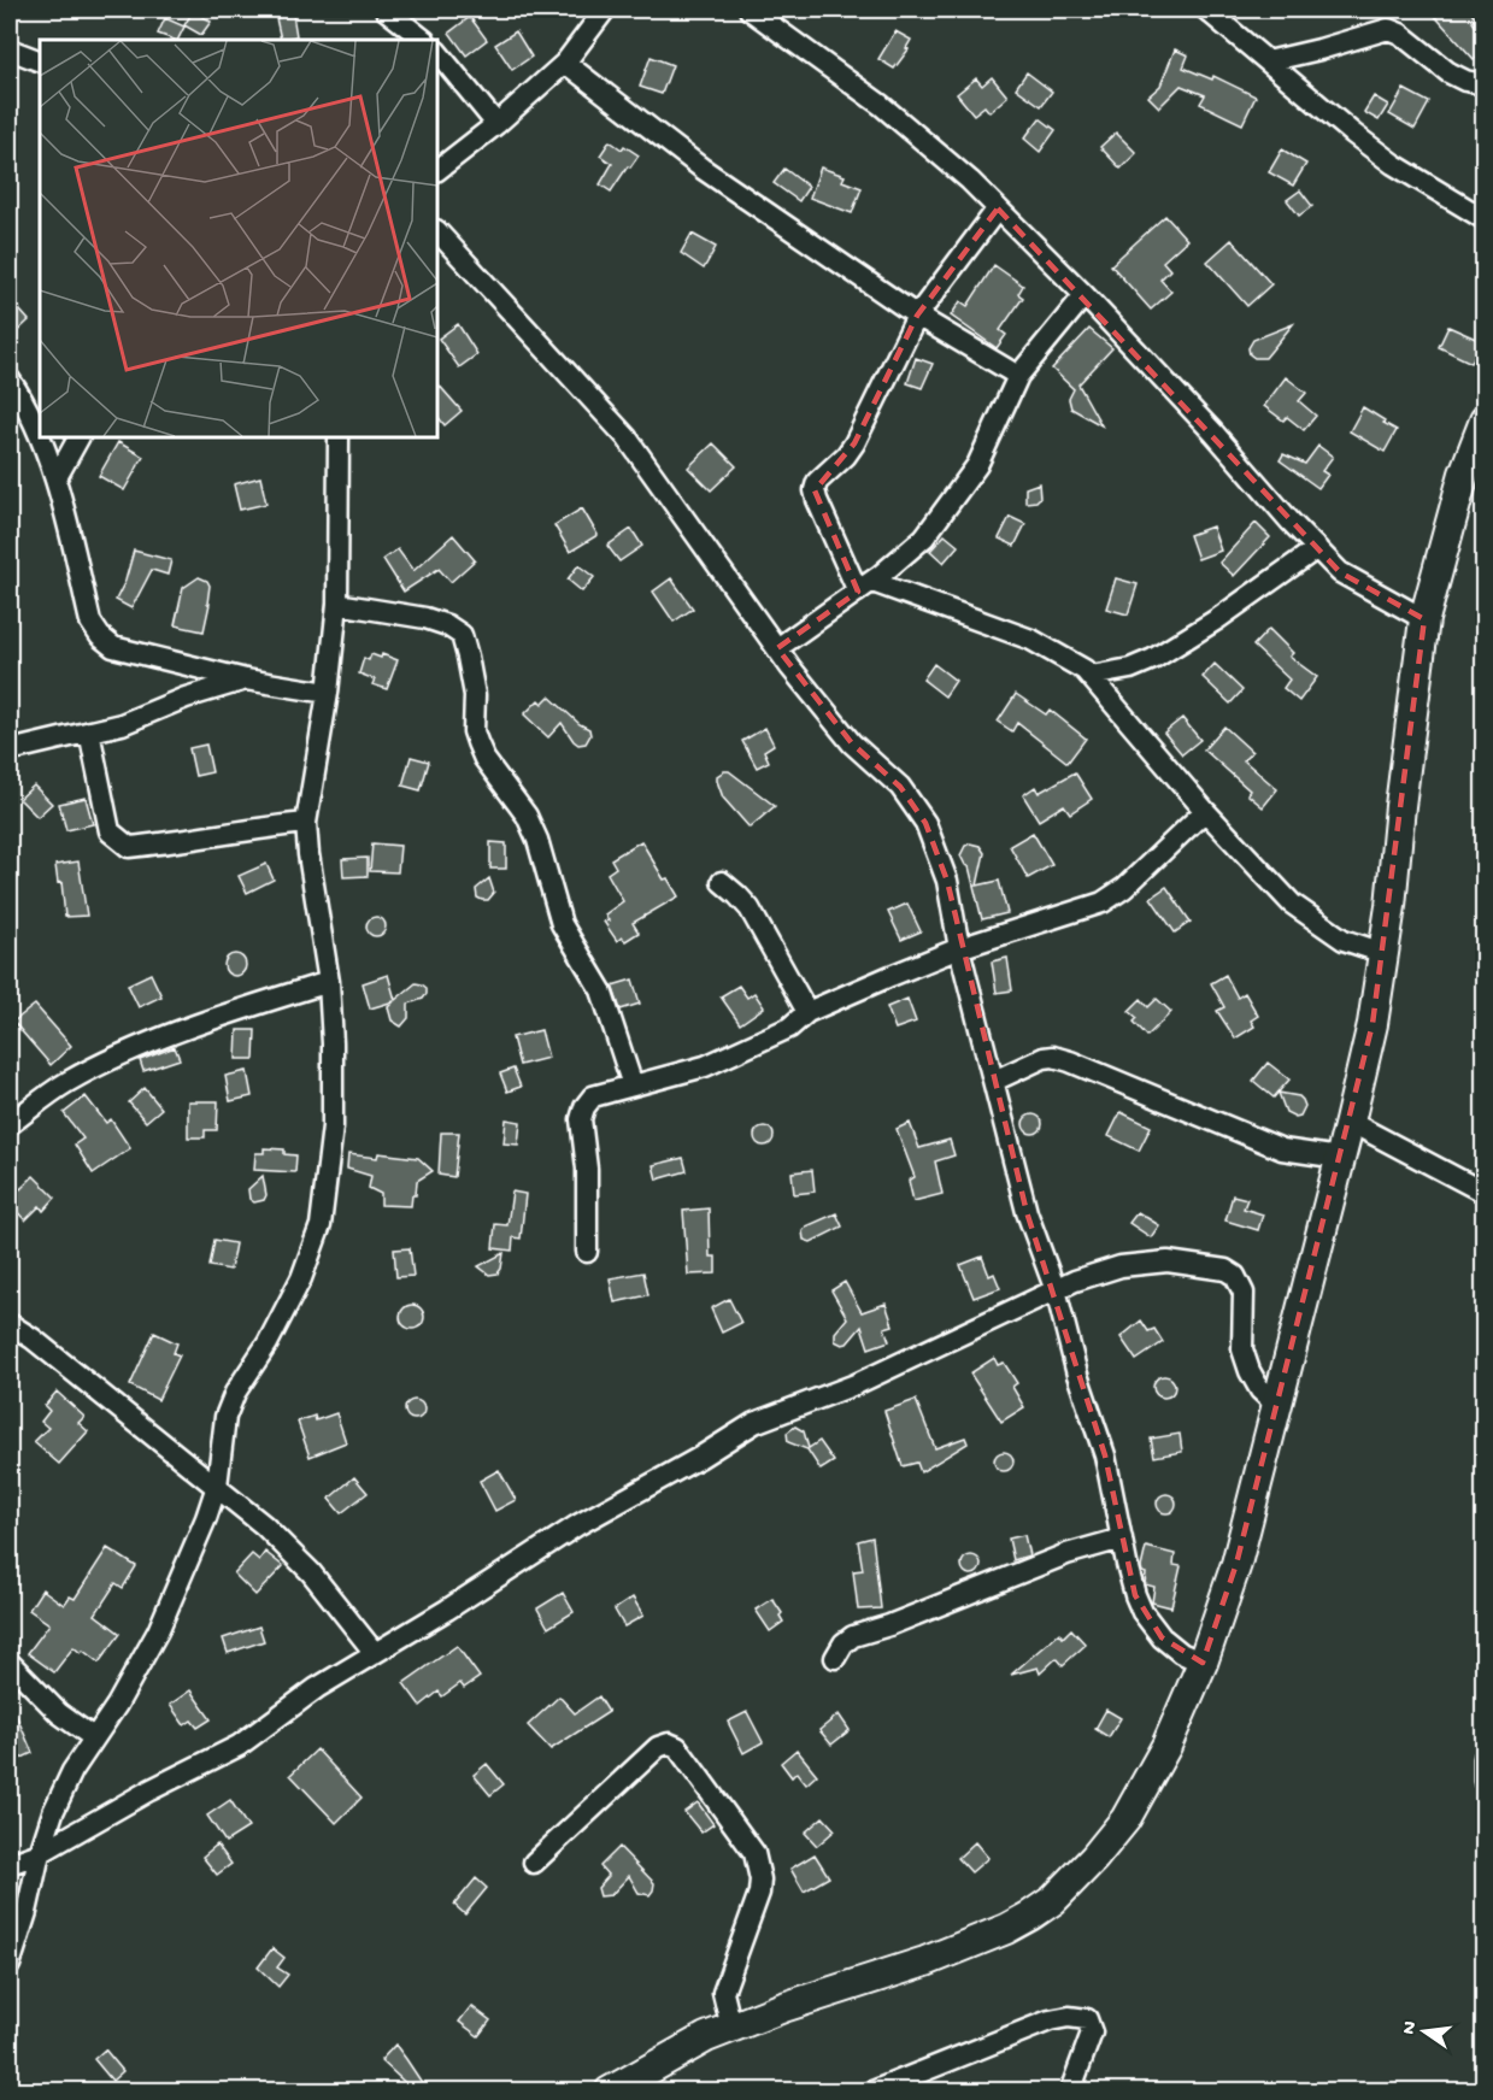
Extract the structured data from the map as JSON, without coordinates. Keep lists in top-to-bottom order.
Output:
{
  "north": "left"
}
